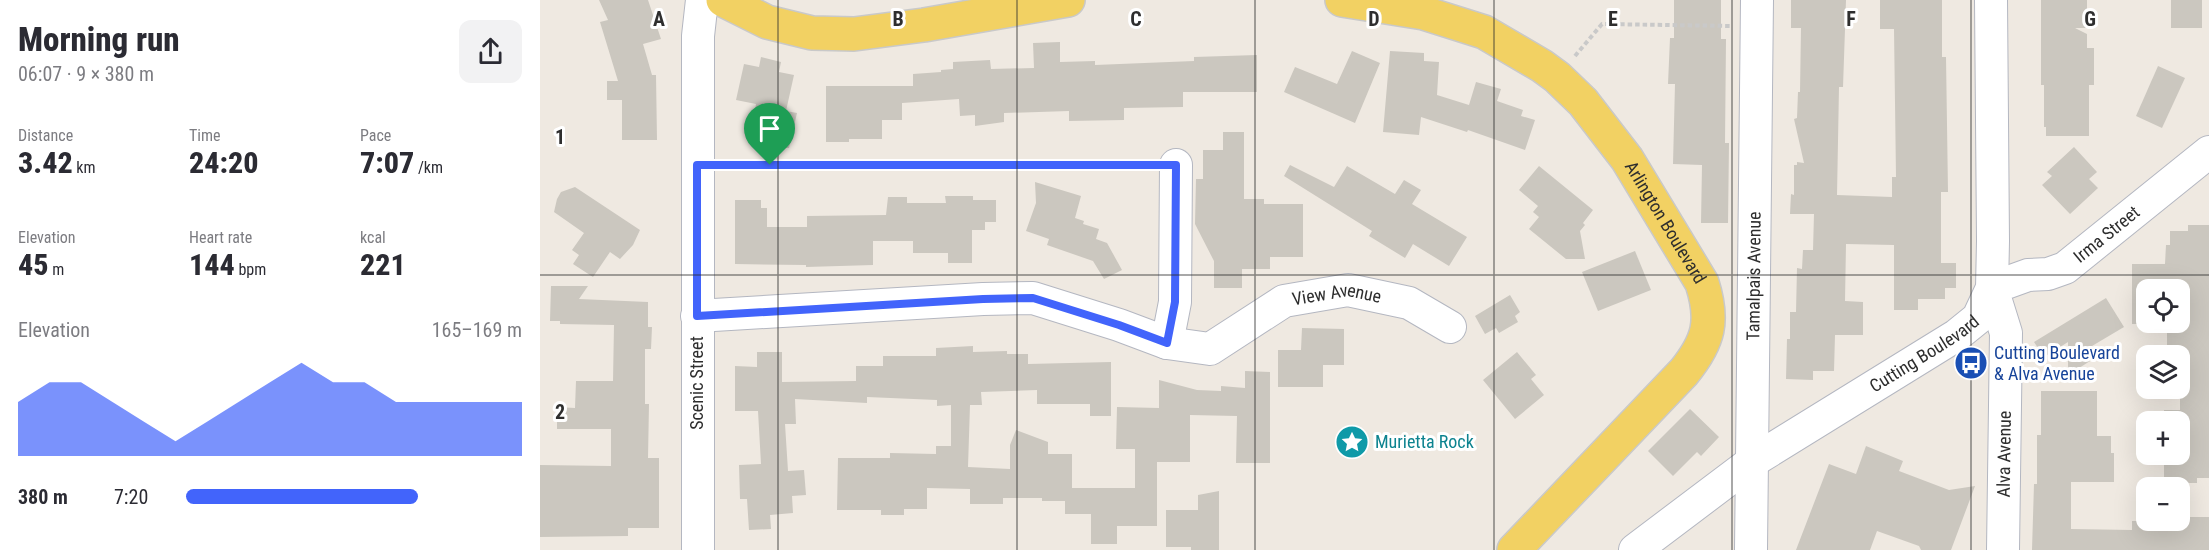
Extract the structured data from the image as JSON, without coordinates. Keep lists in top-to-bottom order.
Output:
{
  "streets": {
    "main road": ["Arlington Boulevard"],
    "street": [
      "Irma Street",
      "Tamalpais Avenue",
      "View Avenue",
      "Cutting Boulevard",
      "Scenic Street",
      "Alva Avenue"
    ]
  },
  "crossings": [
    ["Irma Street", "Cutting Boulevard"],
    ["Irma Street", "Alva Avenue"],
    ["Tamalpais Avenue", "Cutting Boulevard"],
    ["View Avenue", "Scenic Street"],
    ["Cutting Boulevard", "Alva Avenue"]
  ],
  "places": {
    "bus stop": ["Cutting Boulevard & Alva Avenue"],
    "place": ["Murietta Rock"]
  },
  "page": {
    "heading": ["Morning run", "06:07 · 9 × 380 m"],
    "stats": [
      ["Distance", "3.42 km"],
      ["Time", "24:20"],
      ["Pace", "7:07 /km"],
      ["Elevation", "45 m"],
      ["Heart rate", "144 bpm"],
      ["kcal", "221"]
    ],
    "map_buttons": ["+", "−"],
    "chart": ["Elevation", "165–169 m"],
    "list": [
      {
        "name": "380 m",
        "note": "7:20"
      }
    ]
  },
  "grid": {
    "columns": [
      "A",
      "B",
      "C",
      "D",
      "E",
      "F",
      "G"
    ],
    "rows": ["1", "2"]
  }
}
